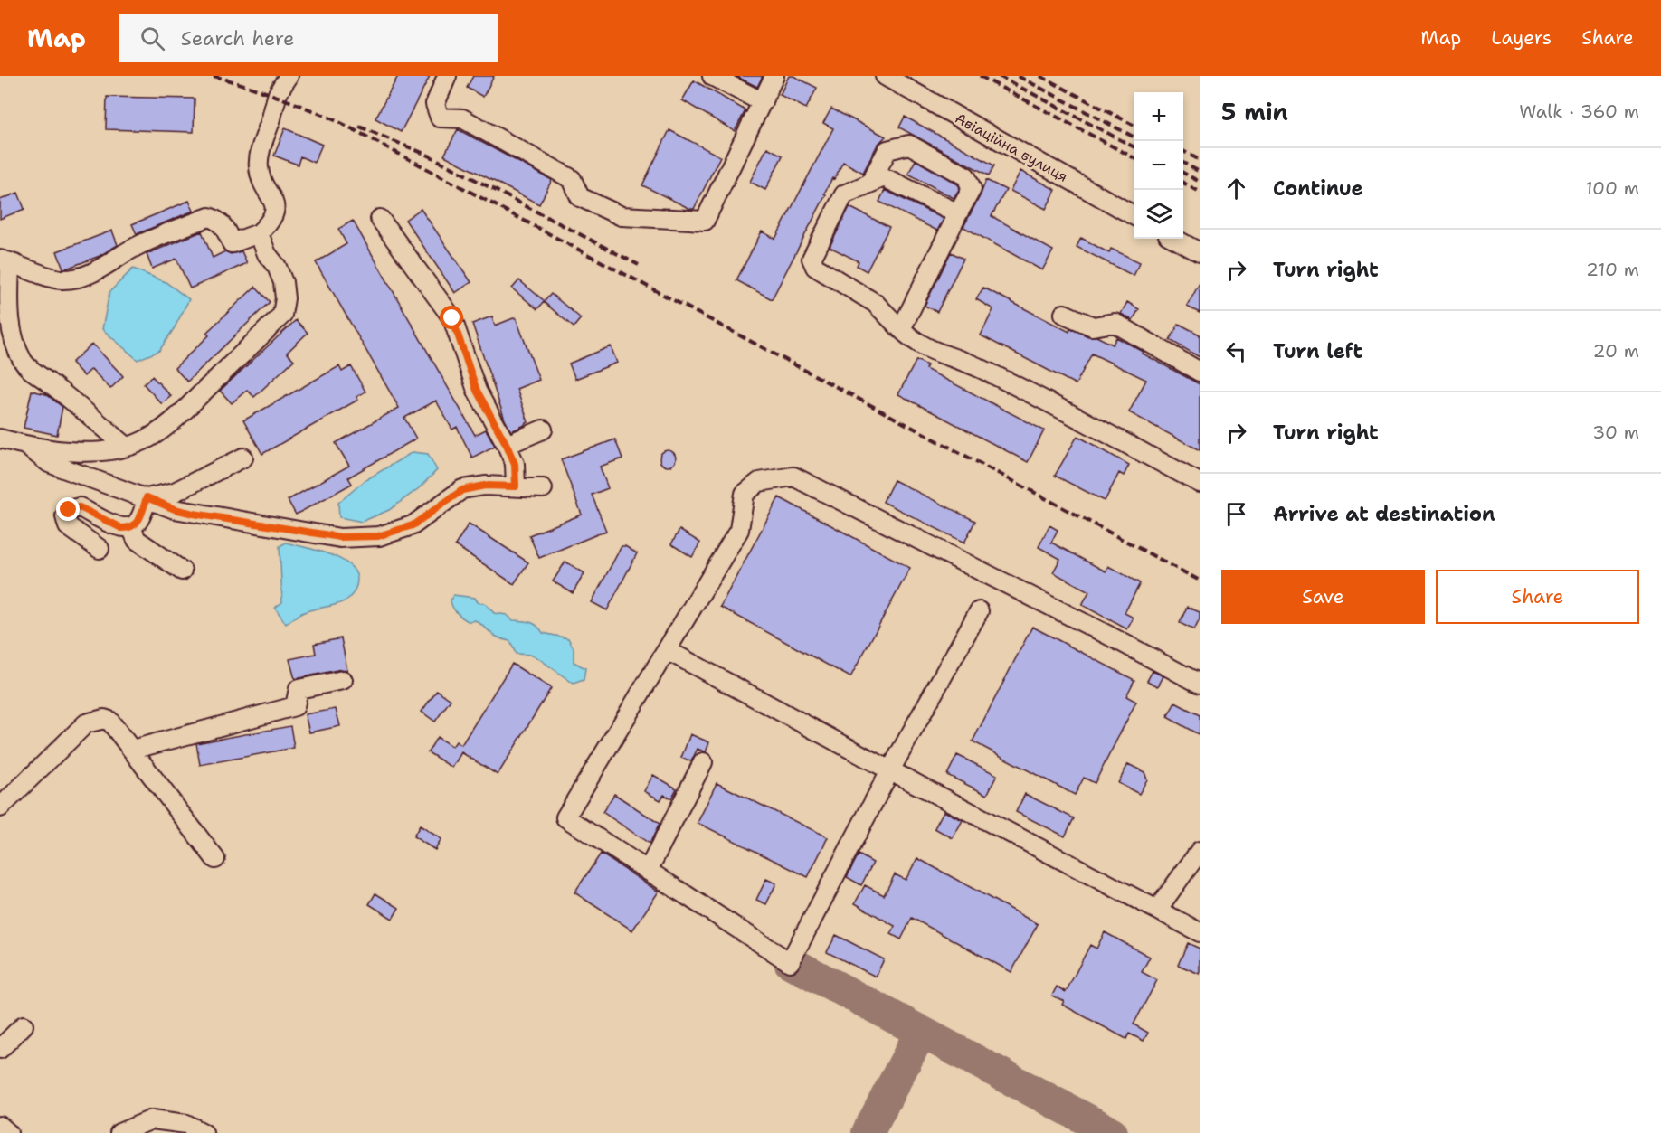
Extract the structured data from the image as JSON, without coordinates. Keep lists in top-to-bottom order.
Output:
{
  "streets": {
    "street": ["Авіаційна вулиця"]
  },
  "page": {
    "header": "Map",
    "search": "Search here",
    "nav": ["Map", "Layers", "Share"],
    "heading": ["5 min", "Walk · 360 m"],
    "map_buttons": ["+", "−"],
    "list": [
      ["Continue", "100 m"],
      ["Turn right", "210 m"],
      ["Turn left", "20 m"],
      ["Turn right", "30 m"],
      "Arrive at destination"
    ],
    "buttons": ["Save", "Share"]
  }
}
